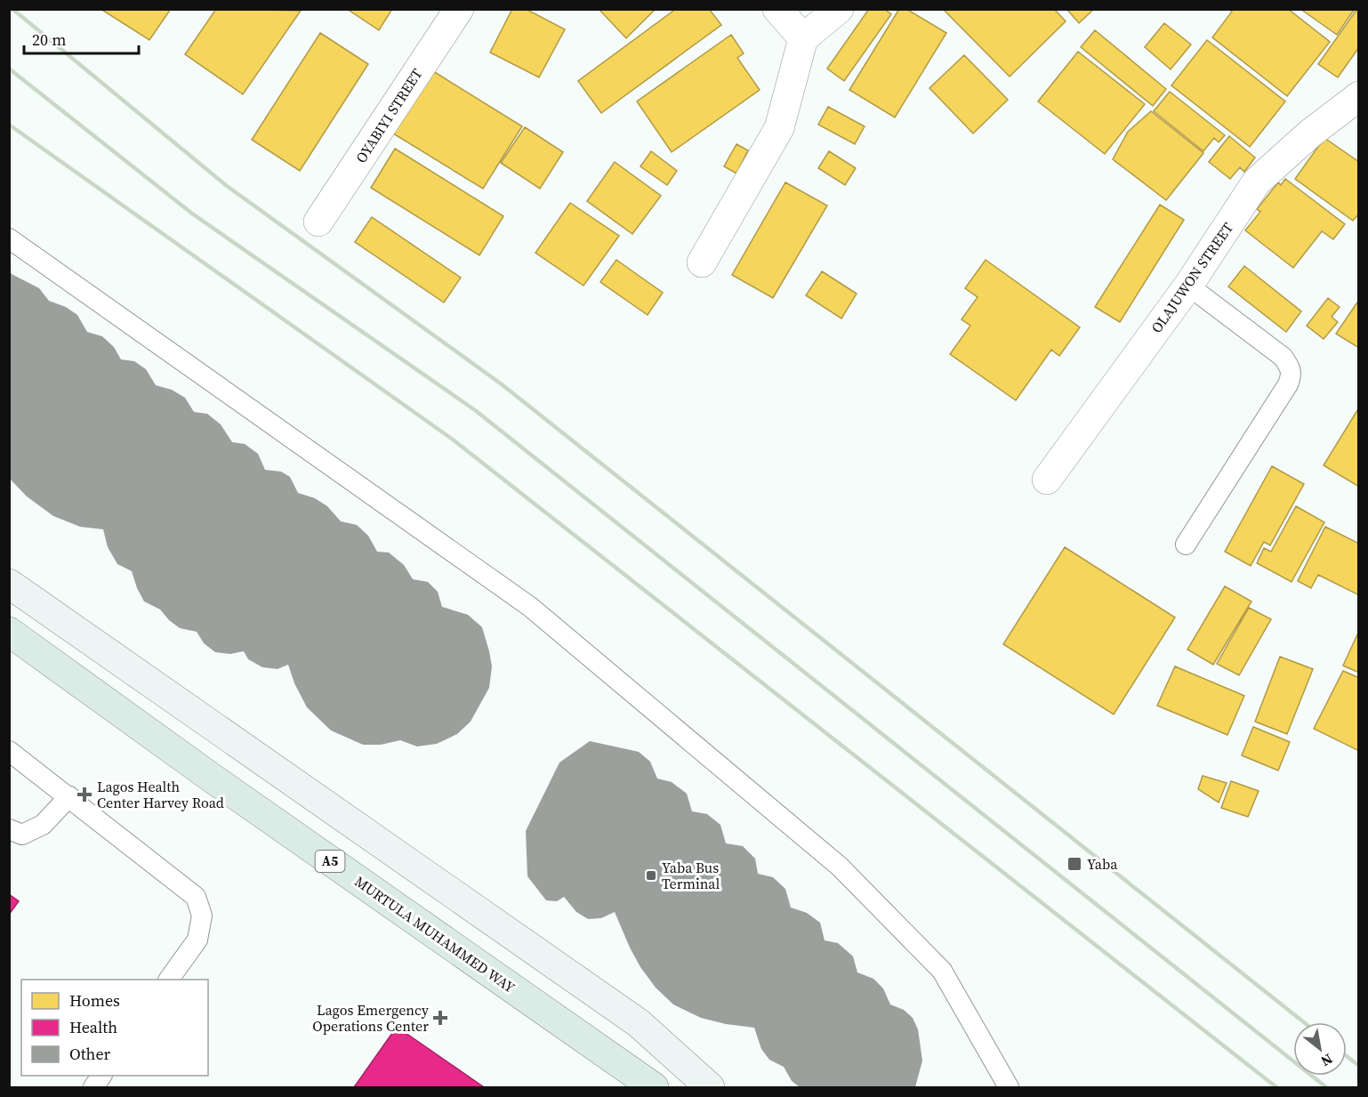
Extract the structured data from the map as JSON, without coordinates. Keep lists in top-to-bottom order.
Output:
{
  "streets": {
    "main road": ["A5", "MURTULA MUHAMMED WAY"],
    "street": ["OYABIYI STREET", "OLAJUWON STREET"]
  },
  "places": {
    "health": ["Lagos Health Center Harvey Road", "Lagos Emergency Operations Center"],
    "transit": ["Yaba", "Yaba Bus Terminal"]
  },
  "legend": ["Homes", "Health", "Other"],
  "scale_bar": "20 m",
  "north": "bottom right"
}
